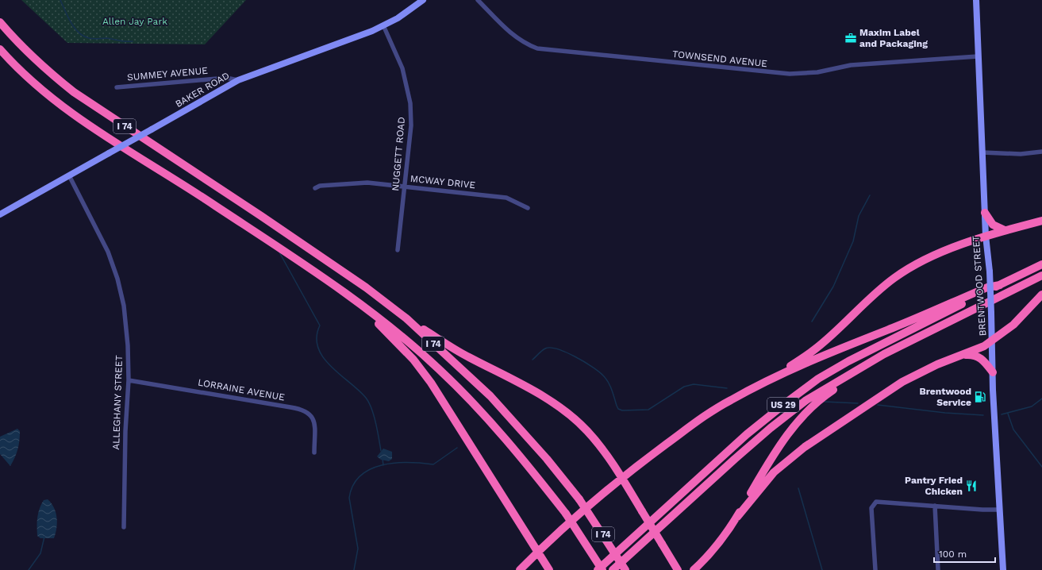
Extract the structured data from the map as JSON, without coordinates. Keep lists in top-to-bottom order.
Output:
{
  "streets": {
    "highway": ["I 74", "US 29"],
    "main road": ["BAKER ROAD", "BRENTWOOD STREET"],
    "street": [
      "TOWNSEND AVENUE",
      "SUMMEY AVENUE",
      "NUGGETT ROAD",
      "MCWAY DRIVE",
      "LORRAINE AVENUE",
      "ALLEGHANY STREET"
    ]
  },
  "crossings": [
    ["TOWNSEND AVENUE", "BRENTWOOD STREET"],
    ["SUMMEY AVENUE", "BAKER ROAD"],
    ["BAKER ROAD", "NUGGETT ROAD"],
    ["BAKER ROAD", "ALLEGHANY STREET"],
    ["NUGGETT ROAD", "MCWAY DRIVE"],
    ["LORRAINE AVENUE", "ALLEGHANY STREET"]
  ],
  "parks": ["Allen Jay Park"],
  "places": {
    "office": ["Maxim Label and Packaging"],
    "fuel station": ["Brentwood Service"],
    "restaurant": ["Pantry Fried Chicken"]
  },
  "scale_bar": "100 m"
}
